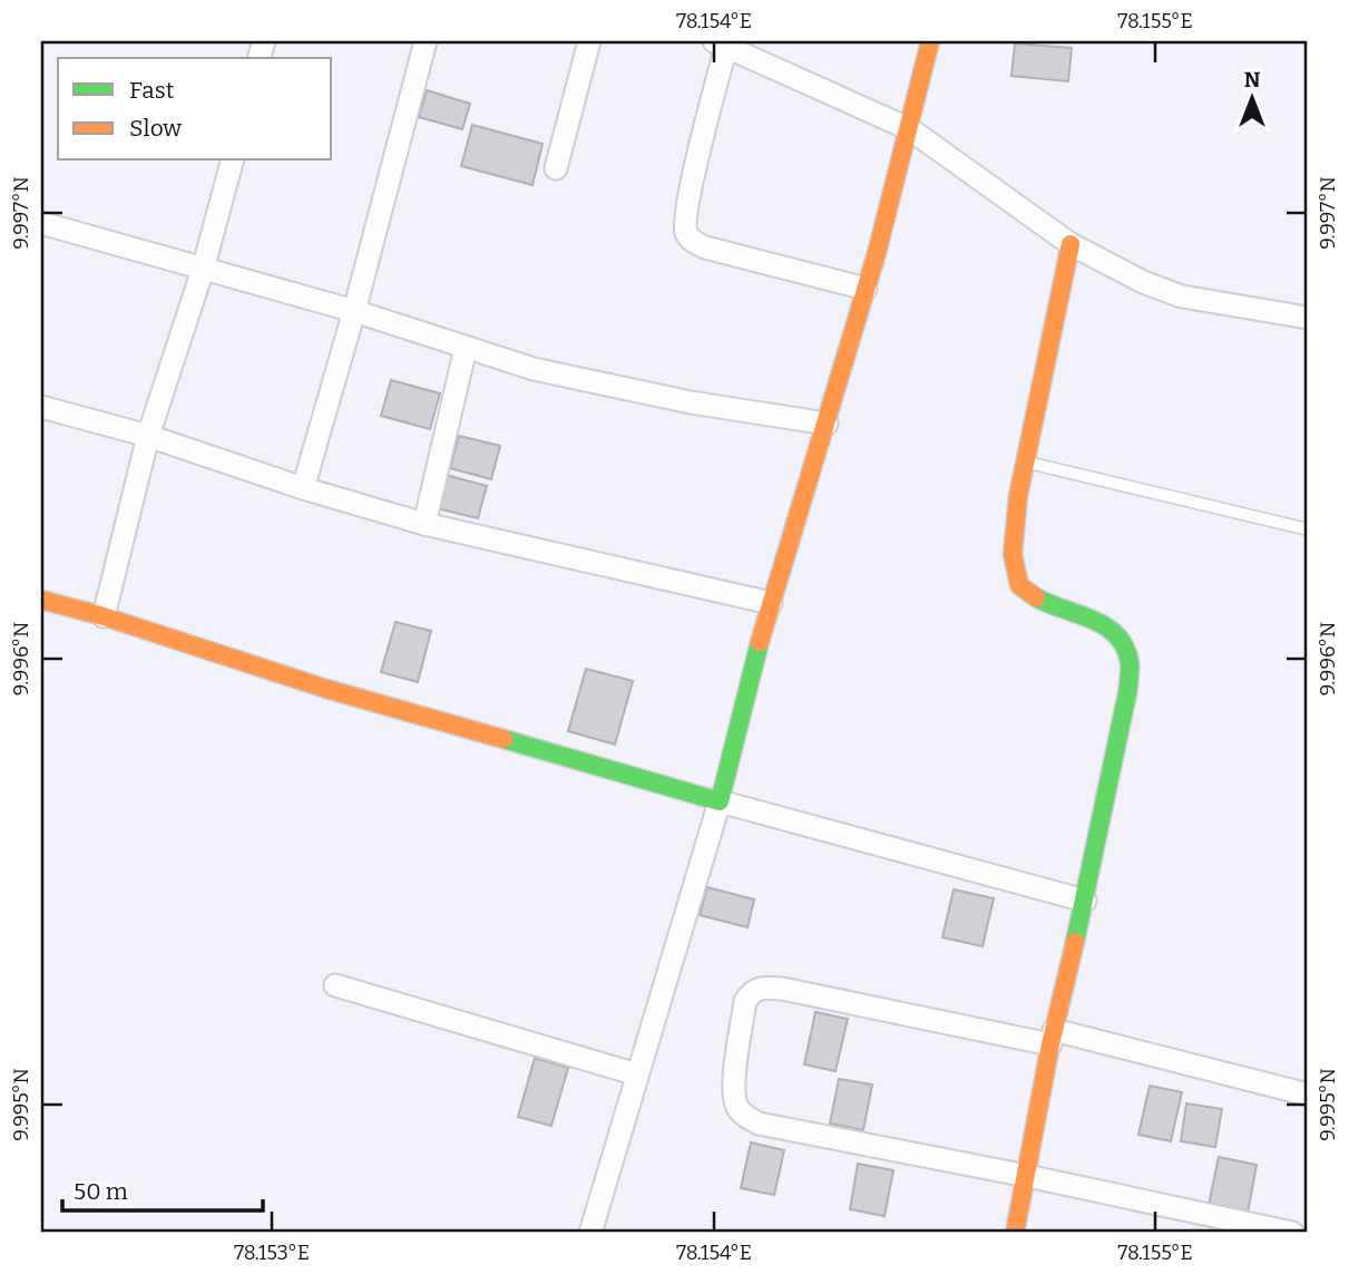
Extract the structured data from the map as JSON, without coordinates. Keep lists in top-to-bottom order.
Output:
{
  "legend": ["Fast", "Slow"],
  "scale_bar": "50 m",
  "north": "top",
  "coordinates": [
    "78.154°E",
    "78.155°E",
    "9.997°N",
    "9.996°N",
    "9.995°N",
    "78.153°E"
  ]
}
